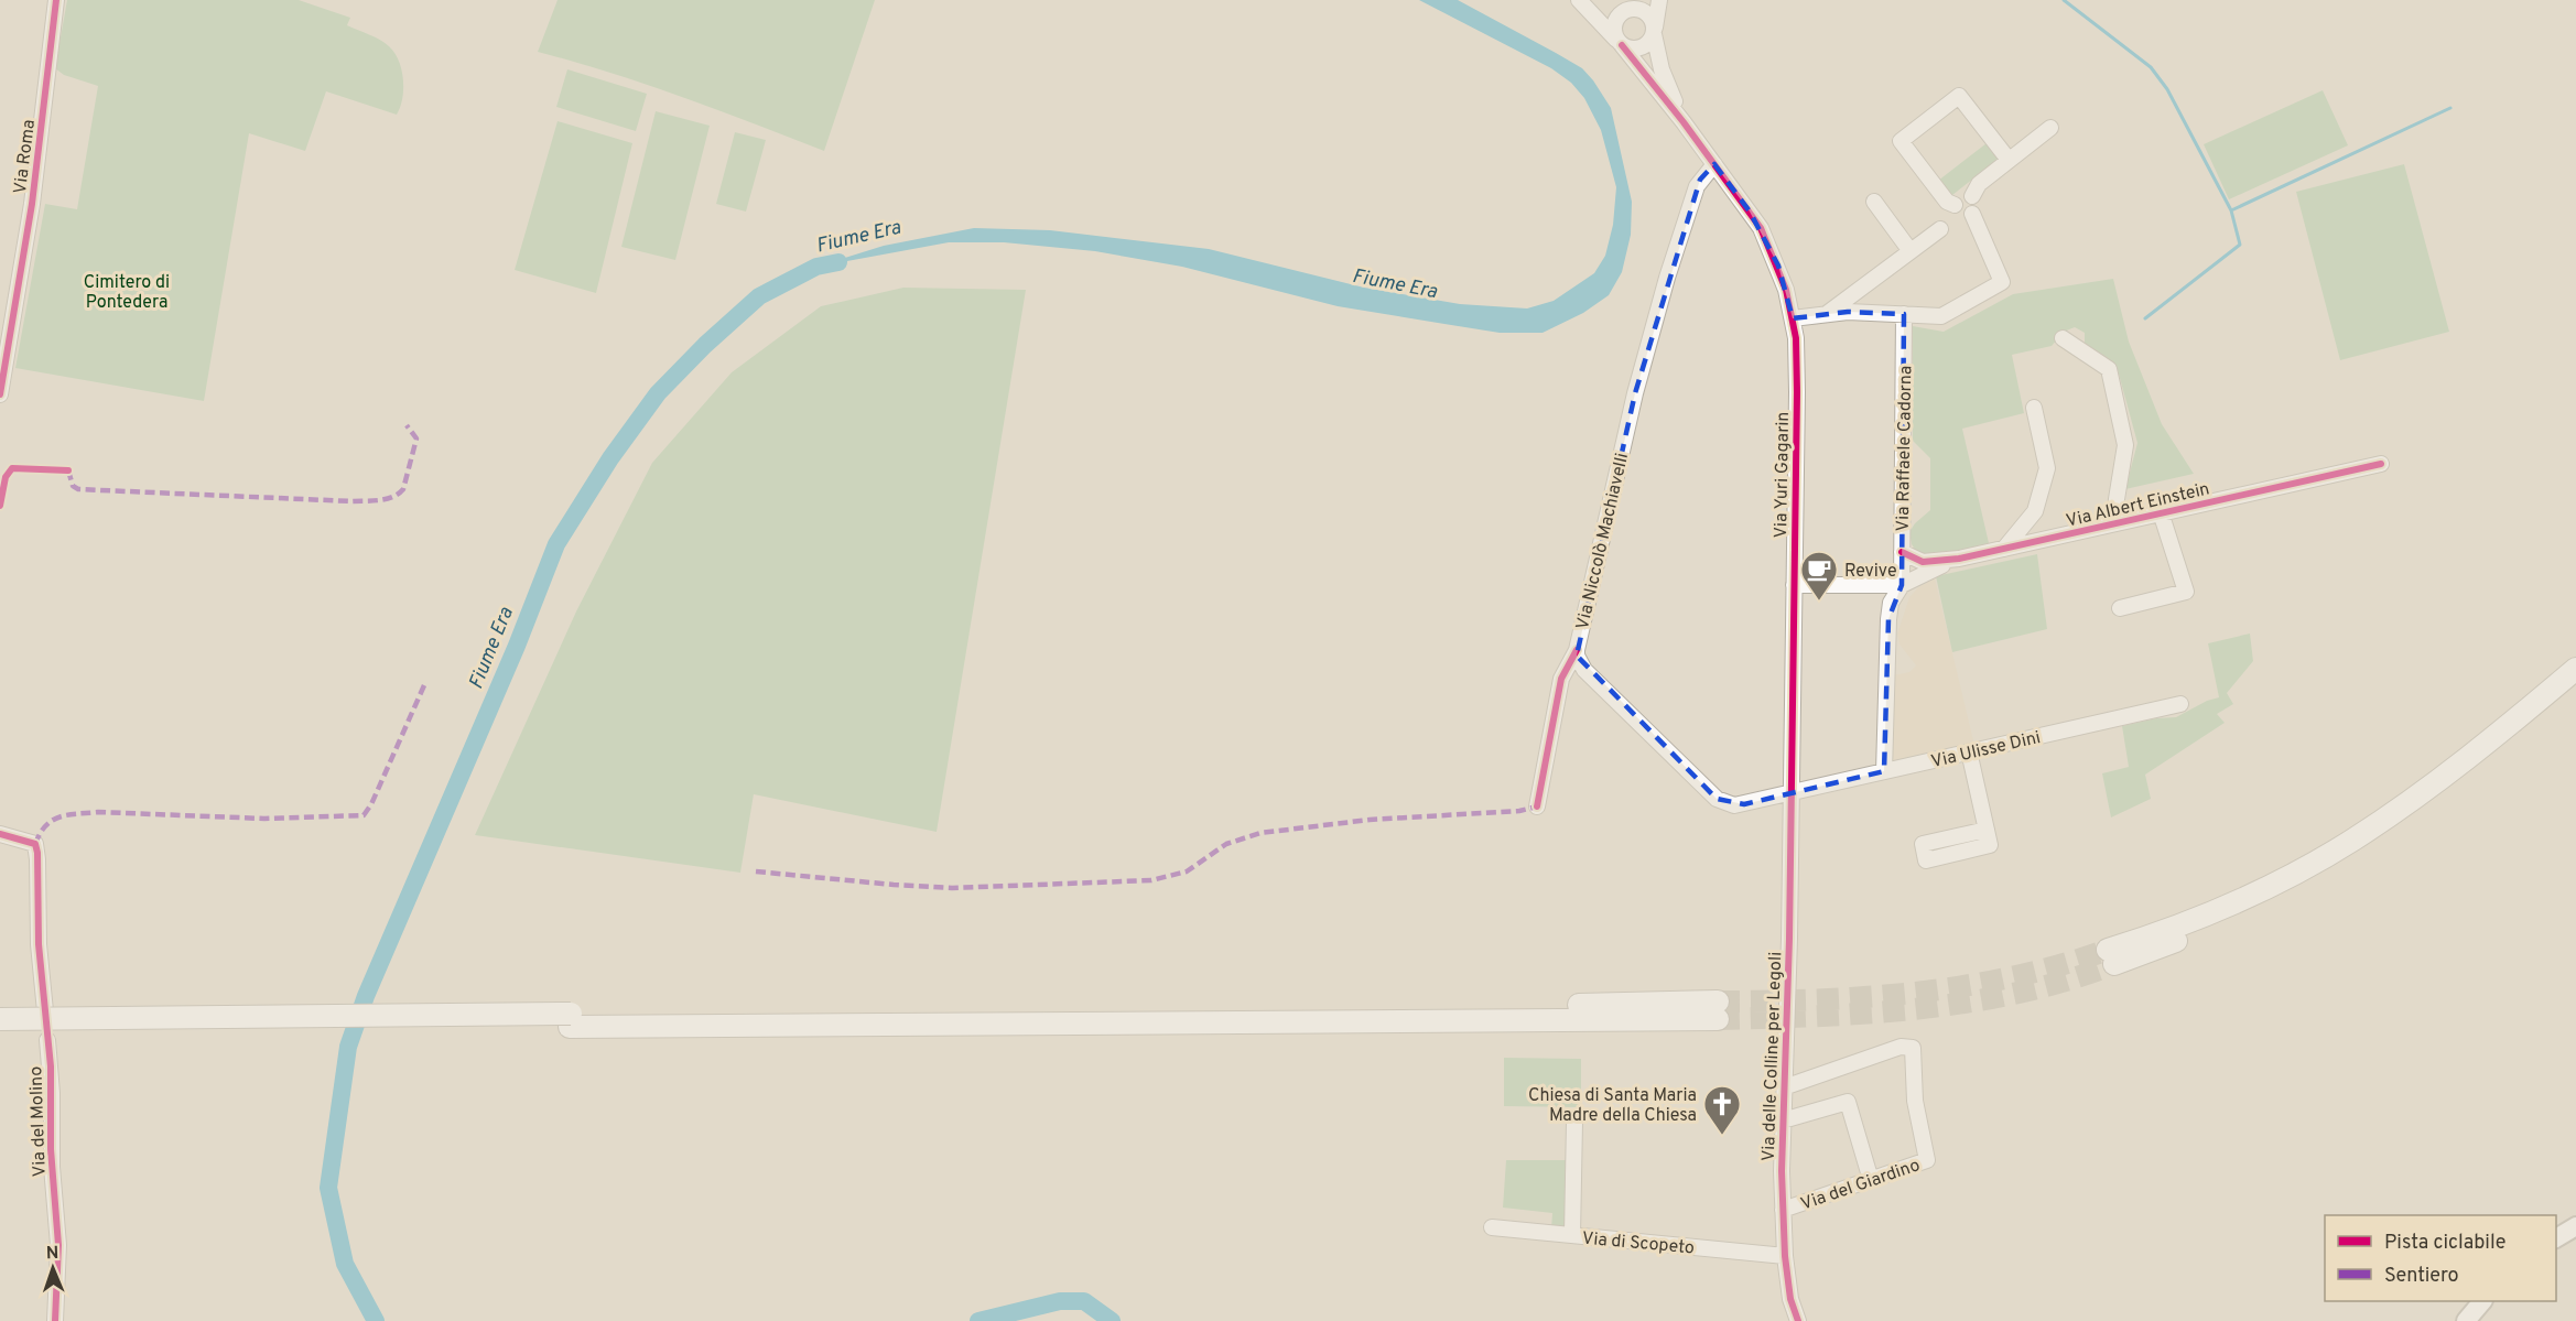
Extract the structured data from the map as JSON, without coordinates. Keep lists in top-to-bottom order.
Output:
{
  "streets": {
    "street": [
      "Via Roma",
      "Via Raffaele Cadorna",
      "Via Yuri Gagarin",
      "Via Albert Einstein",
      "Via Niccolò Machiavelli",
      "Via Ulisse Dini",
      "Via delle Colline per Legoli",
      "Via del Molino",
      "Via del Giardino",
      "Via di Scopeto"
    ]
  },
  "crossings": [
    ["Via Raffaele Cadorna", "Via Albert Einstein"],
    ["Via Raffaele Cadorna", "Via Ulisse Dini"],
    ["Via Yuri Gagarin", "Via Niccolò Machiavelli"],
    ["Via Yuri Gagarin", "Via Ulisse Dini"],
    ["Via Yuri Gagarin", "Via delle Colline per Legoli"],
    ["Via Niccolò Machiavelli", "Via Ulisse Dini"],
    ["Via Niccolò Machiavelli", "Via delle Colline per Legoli"],
    ["Via Ulisse Dini", "Via delle Colline per Legoli"],
    ["Via delle Colline per Legoli", "Via del Giardino"],
    ["Via delle Colline per Legoli", "Via di Scopeto"]
  ],
  "water": ["Fiume Era"],
  "parks": ["Cimitero di Pontedera"],
  "places": {
    "cafe": ["Revive"],
    "church": ["Chiesa di Santa Maria Madre della Chiesa"]
  },
  "legend": ["Pista ciclabile", "Sentiero"],
  "north": "top"
}
